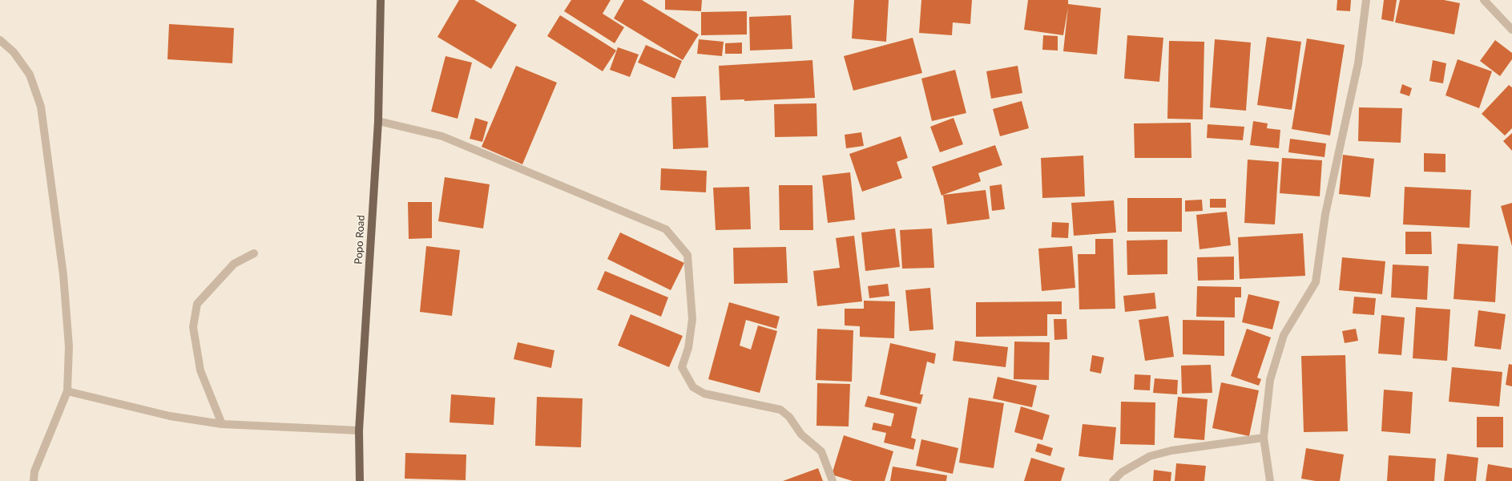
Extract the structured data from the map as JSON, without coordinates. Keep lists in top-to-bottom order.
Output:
{
  "streets": {
    "main road": ["Popo Road"]
  }
}
